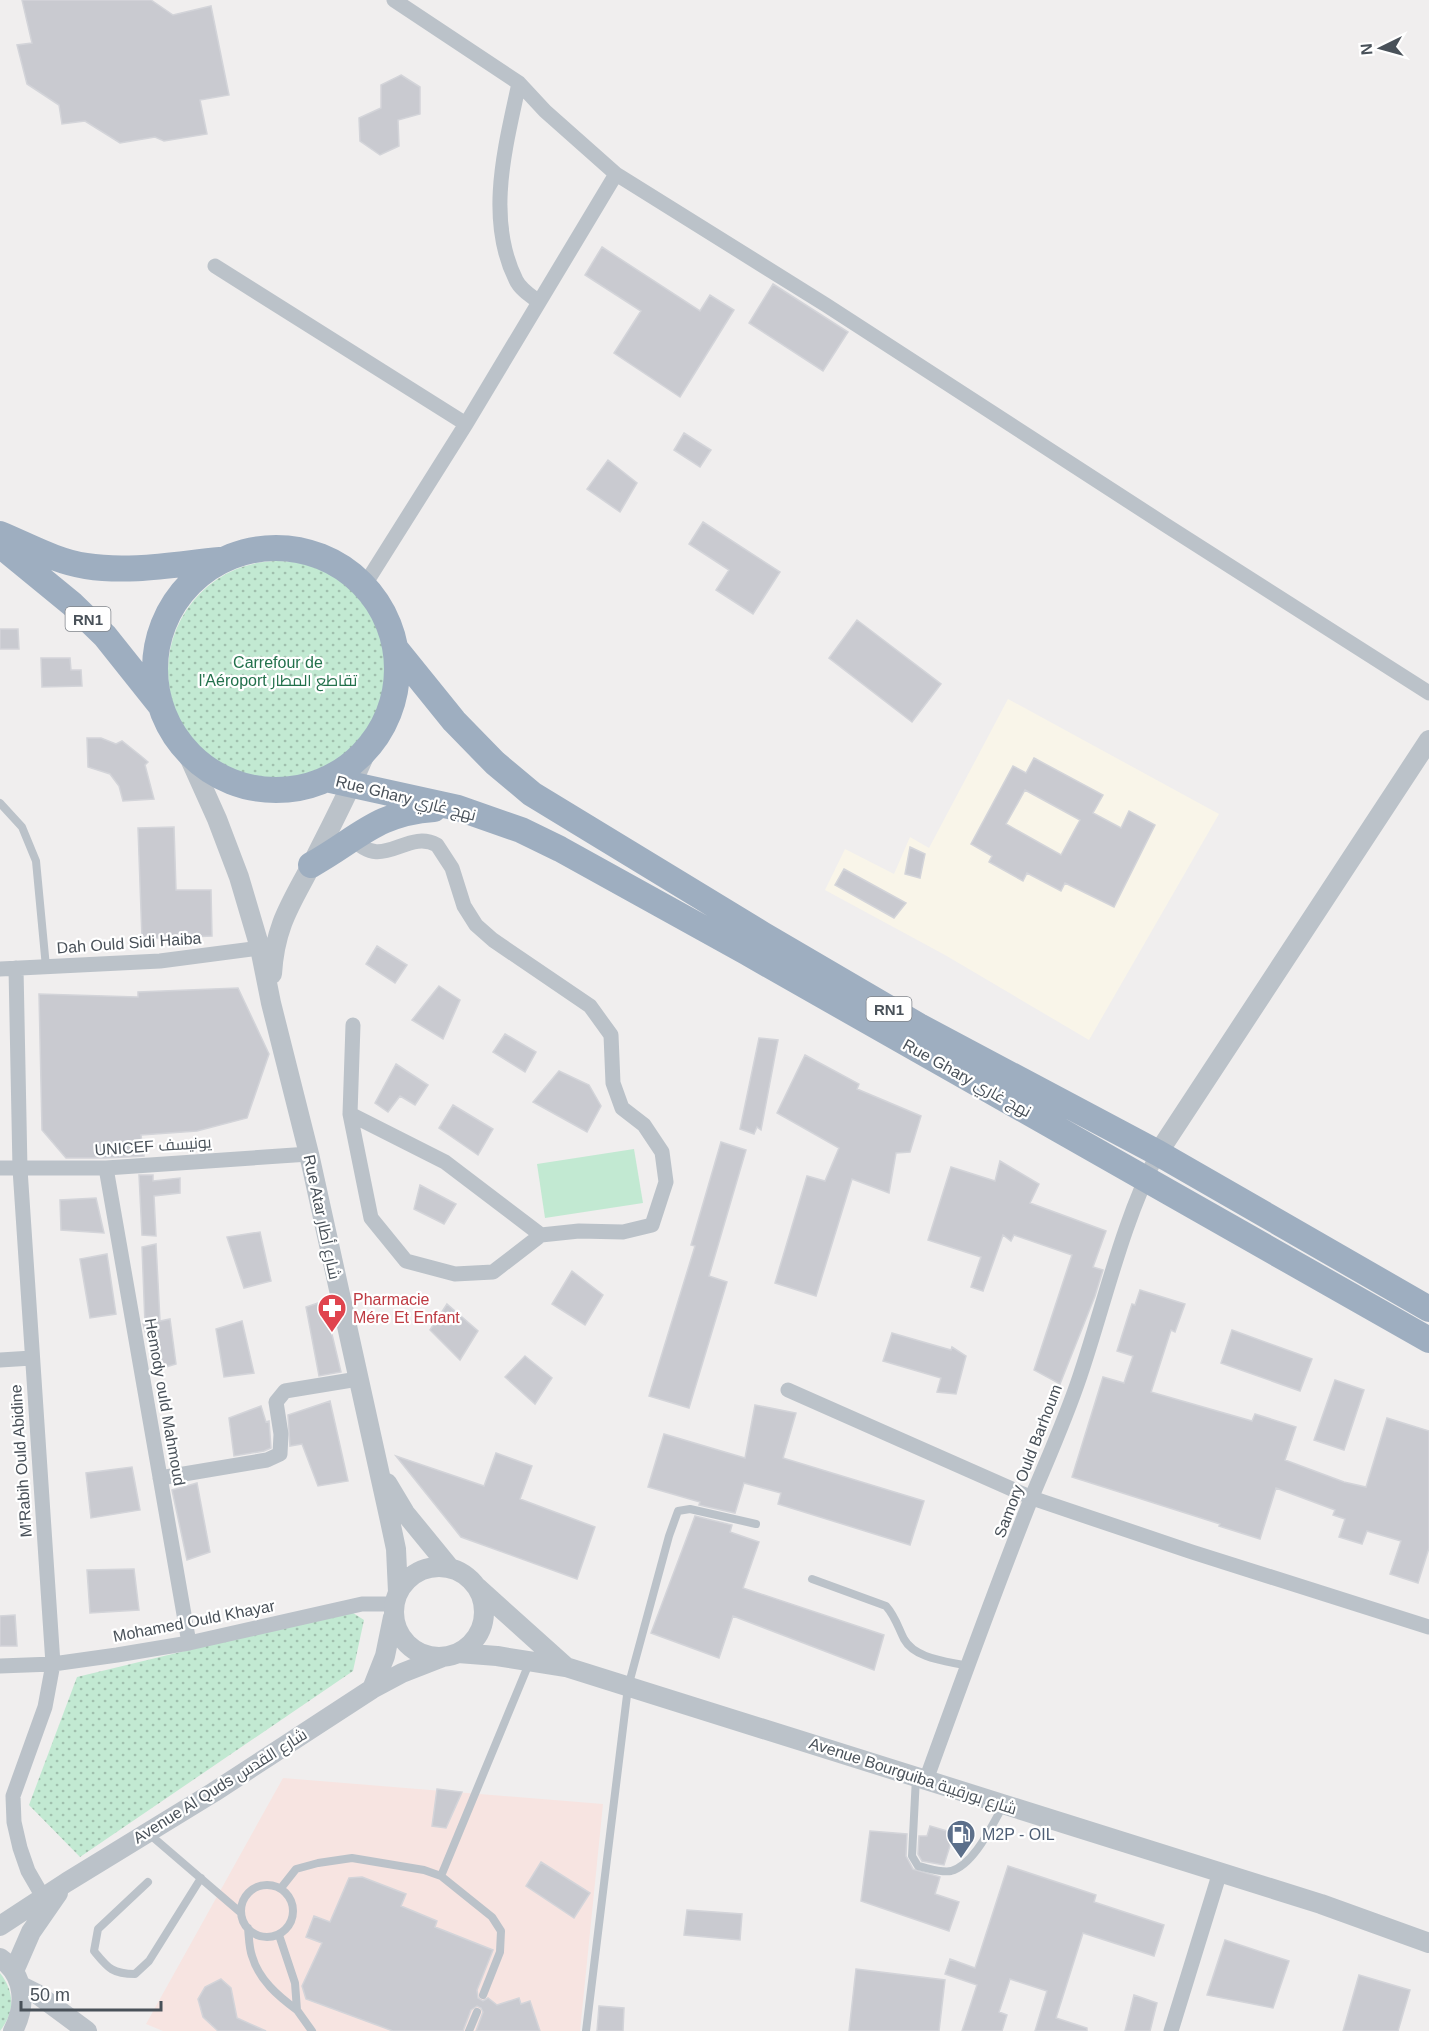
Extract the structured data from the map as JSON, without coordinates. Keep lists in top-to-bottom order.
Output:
{
  "streets": {
    "highway": ["RN1", "Rue Ghary نهج غاري"],
    "street": [
      "Dah Ould Sidi Haiba",
      "UNICEF يونيسف",
      "Rue Atar شارع أطار",
      "Hemody ould Mahmoud",
      "M'Rabih Ould Abidine",
      "Samory Ould Barhoum",
      "Mohamed Ould Khayar",
      "Avenue Bourguiba شارع بورقيبة",
      "Avenue Al Quds شارع القدس"
    ]
  },
  "crossings": [
    ["Rue Ghary نهج غاري", "Rue Atar شارع أطار"],
    ["Rue Ghary نهج غاري", "Samory Ould Barhoum"],
    ["Dah Ould Sidi Haiba", "Rue Atar شارع أطار"],
    ["Dah Ould Sidi Haiba", "M'Rabih Ould Abidine"],
    ["UNICEF يونيسف", "Rue Atar شارع أطار"],
    ["UNICEF يونيسف", "Hemody ould Mahmoud"],
    ["UNICEF يونيسف", "M'Rabih Ould Abidine"],
    ["Rue Atar شارع أطار", "Mohamed Ould Khayar"],
    ["Rue Atar شارع أطار", "Avenue Bourguiba شارع بورقيبة"],
    ["Rue Atar شارع أطار", "Avenue Al Quds شارع القدس"],
    ["Hemody ould Mahmoud", "Mohamed Ould Khayar"],
    ["M'Rabih Ould Abidine", "Mohamed Ould Khayar"],
    ["M'Rabih Ould Abidine", "Avenue Al Quds شارع القدس"],
    ["Samory Ould Barhoum", "Avenue Bourguiba شارع بورقيبة"],
    ["Mohamed Ould Khayar", "Avenue Bourguiba شارع بورقيبة"],
    ["Mohamed Ould Khayar", "Avenue Al Quds شارع القدس"],
    ["Avenue Bourguiba شارع بورقيبة", "Avenue Al Quds شارع القدس"]
  ],
  "parks": ["Carrefour de l'Aéroport تقاطع المطار"],
  "places": {
    "pharmacy": ["Pharmacie Mére Et Enfant"],
    "fuel station": ["M2P - OIL"]
  },
  "scale_bar": "50 m",
  "north": "left"
}
